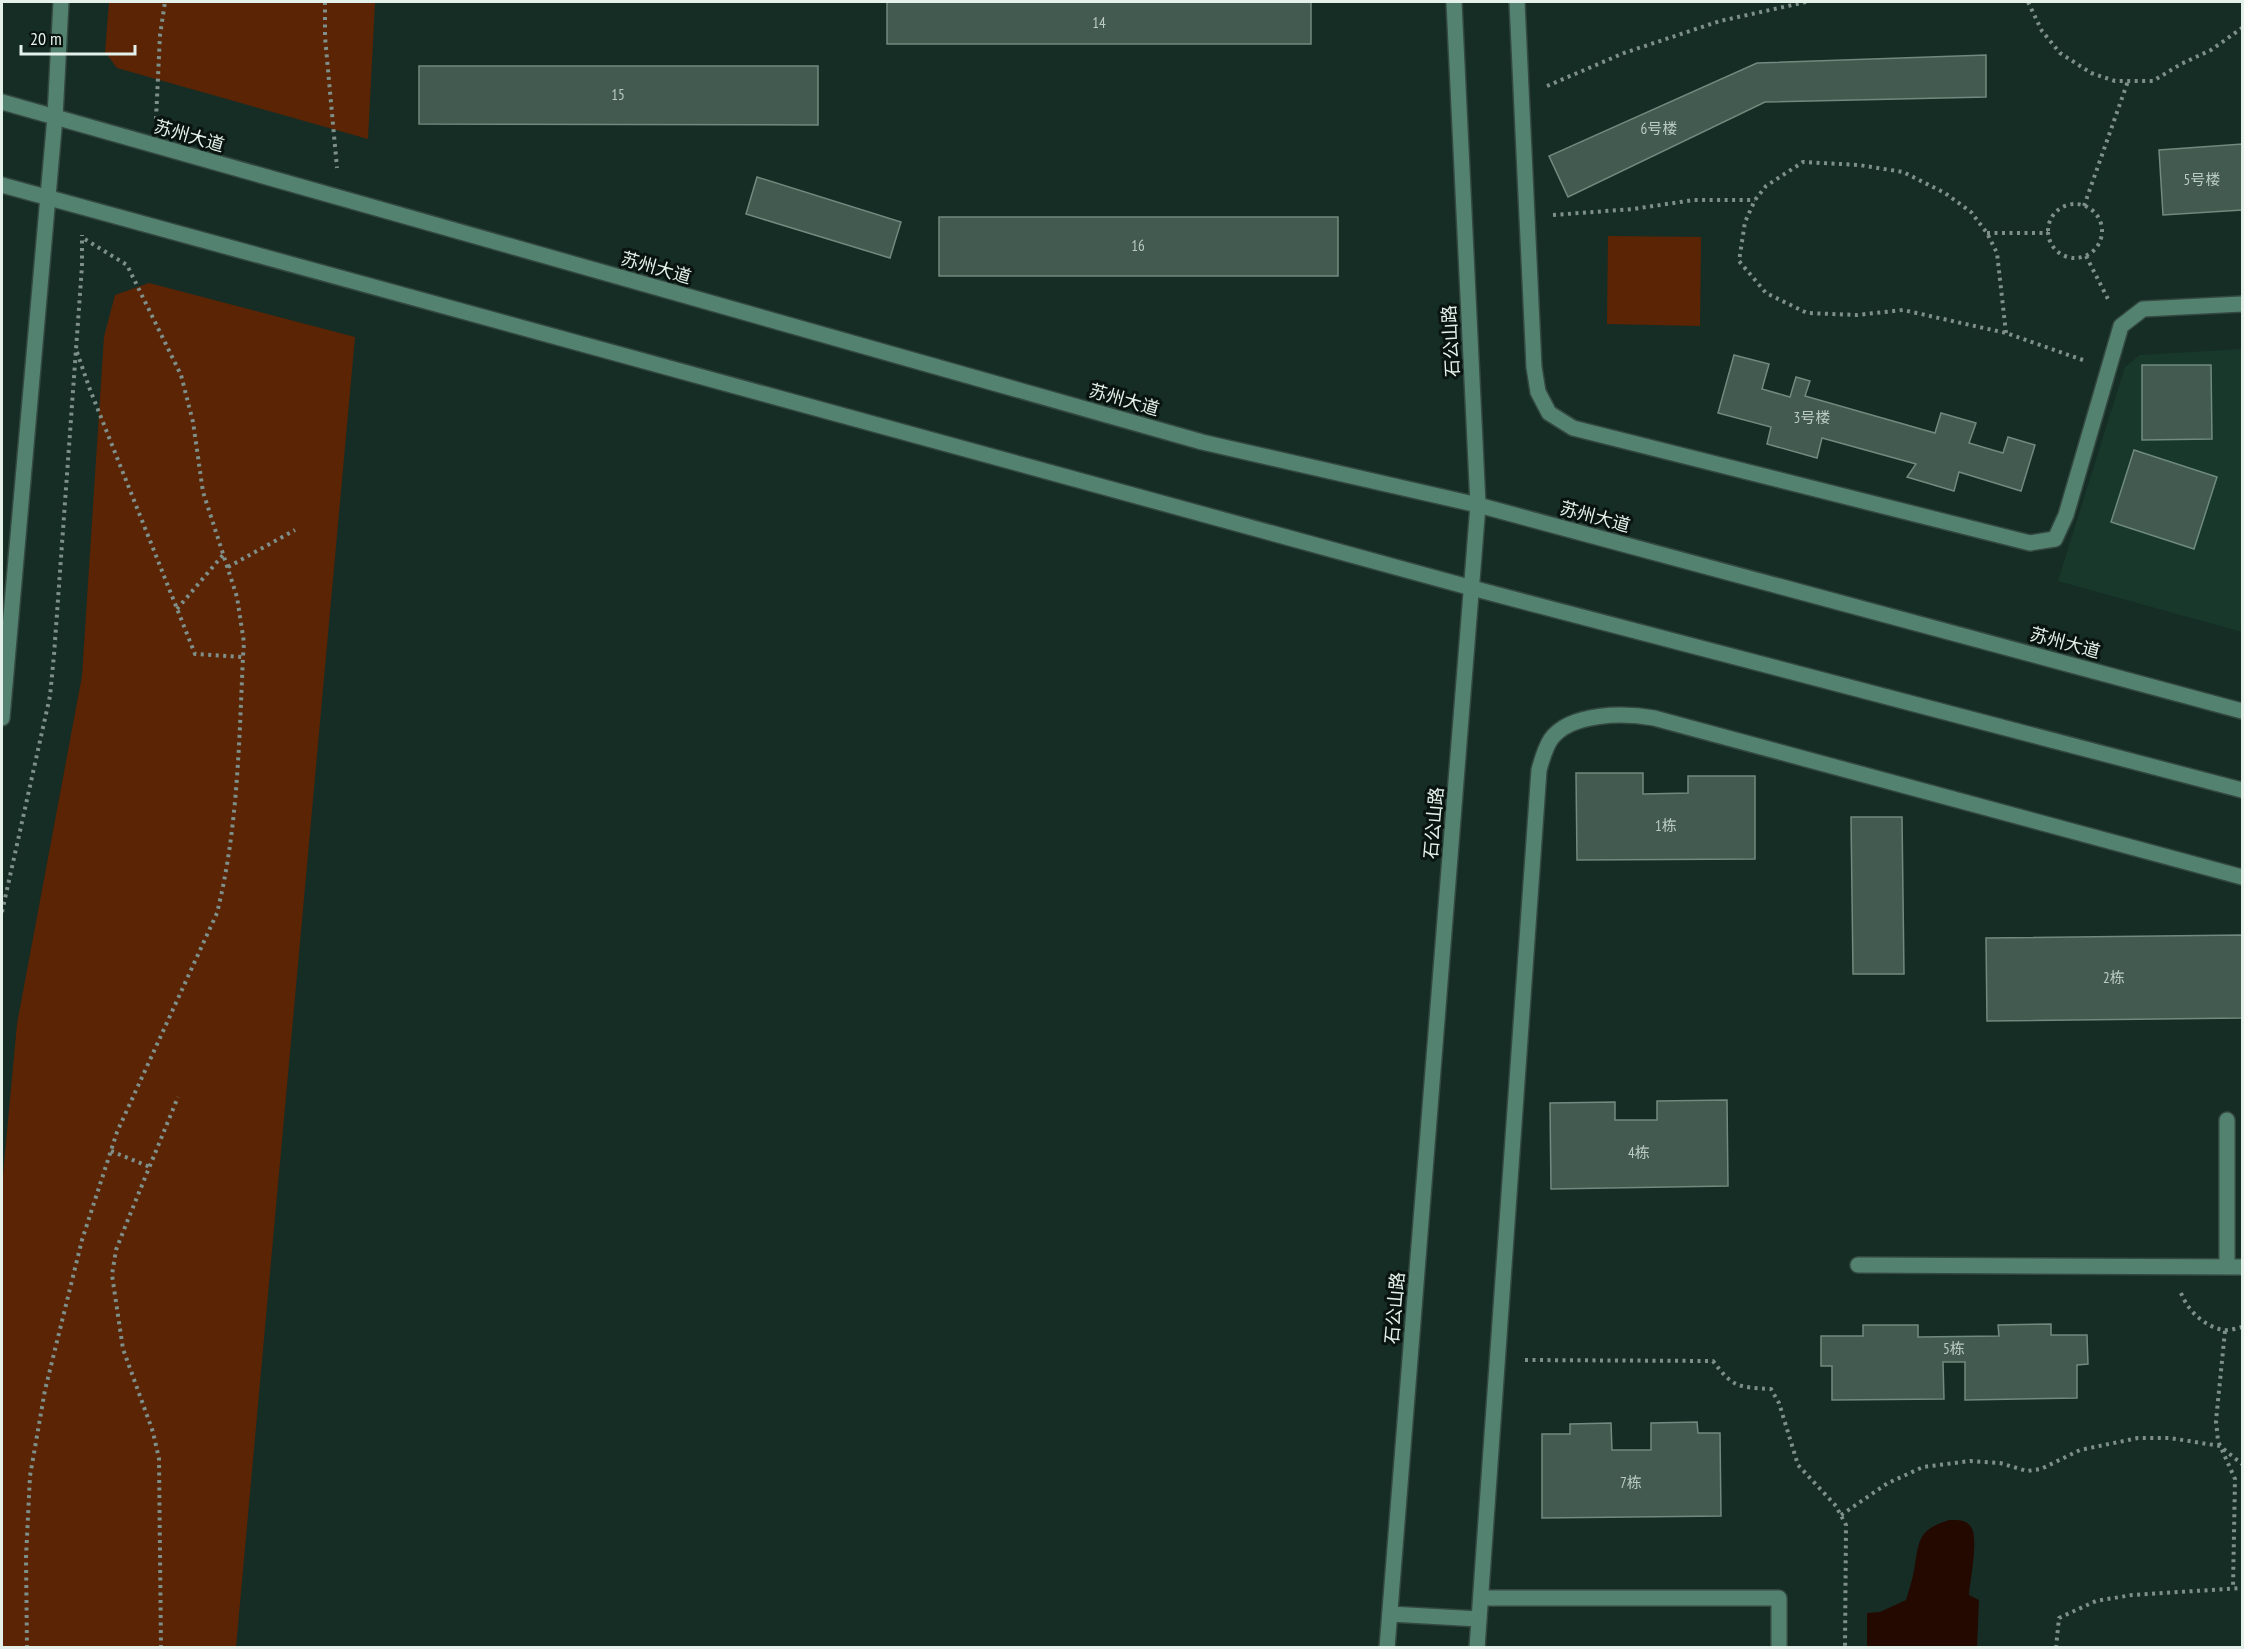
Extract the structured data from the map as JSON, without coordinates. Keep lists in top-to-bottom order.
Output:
{
  "streets": {
    "street": ["苏州大道", "石公山路"]
  },
  "crossings": [
    ["苏州大道", "石公山路"]
  ],
  "house_numbers": [
    "14",
    "15",
    "6号楼",
    "5号楼",
    "16",
    "3号楼",
    "1栋",
    "2栋",
    "4栋",
    "5栋",
    "7栋"
  ],
  "scale_bar": "20 m"
}
